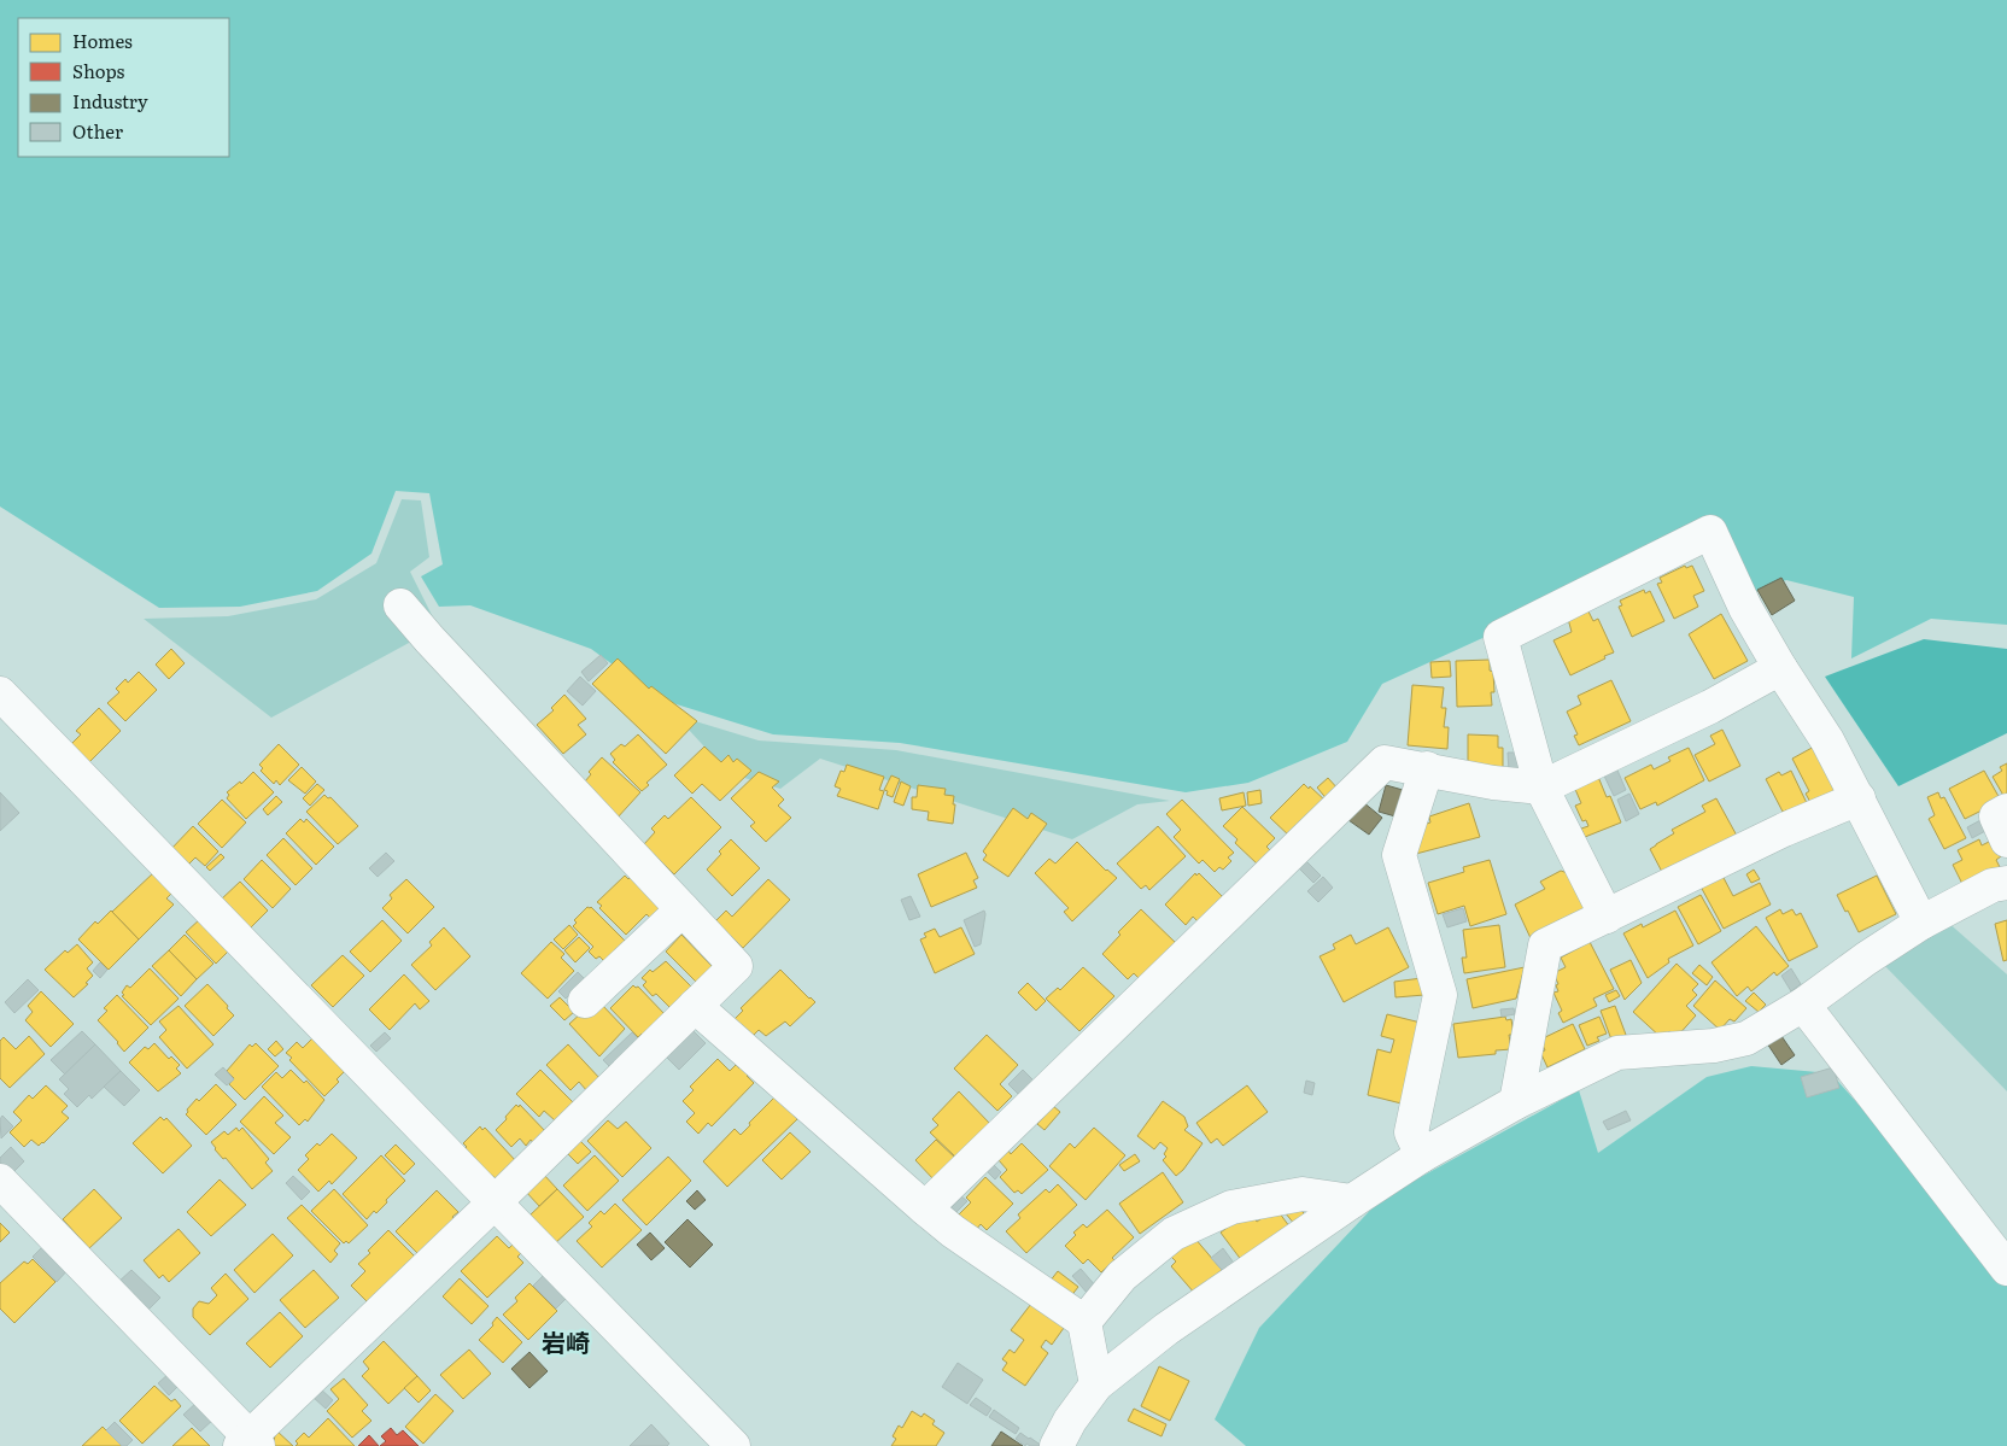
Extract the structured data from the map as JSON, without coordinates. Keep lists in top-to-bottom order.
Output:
{
  "districts": ["岩崎"],
  "legend": [
    "Homes",
    "Shops",
    "Industry",
    "Other"
  ]
}
